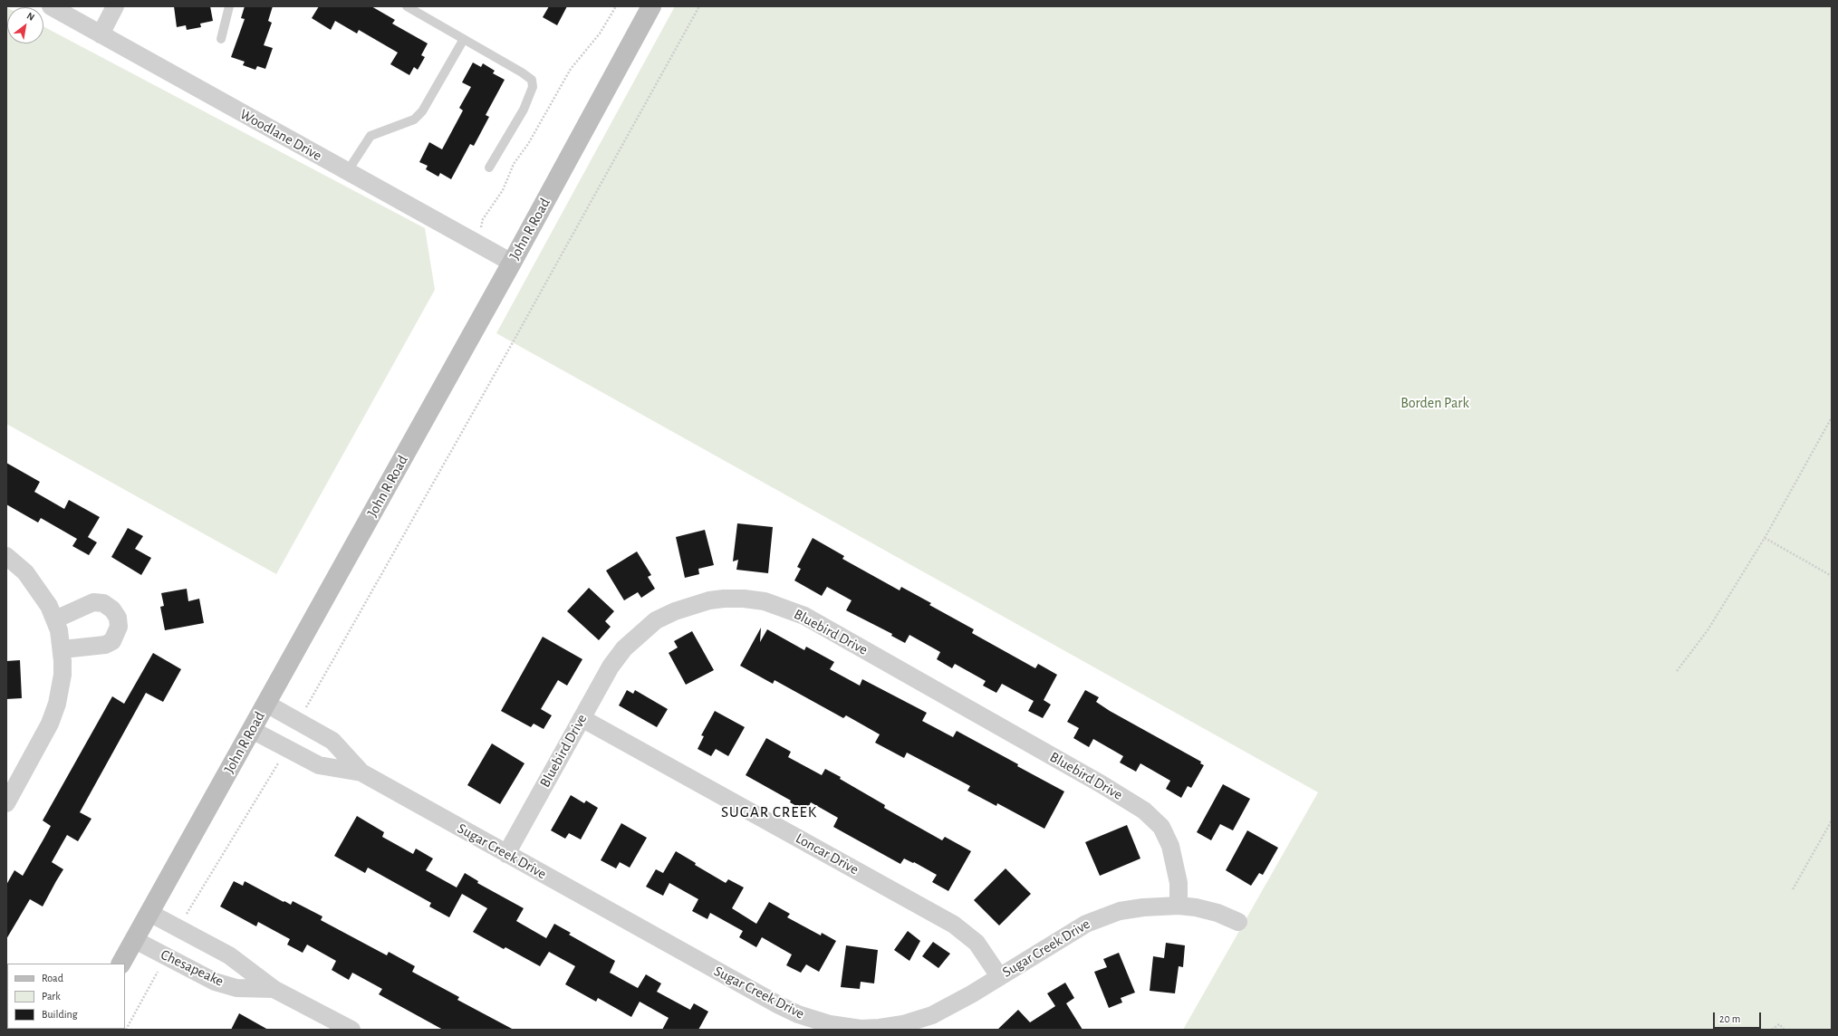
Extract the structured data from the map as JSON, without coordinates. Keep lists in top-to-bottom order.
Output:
{
  "streets": {
    "main road": ["John R Road"],
    "street": [
      "Woodlane Drive",
      "Bluebird Drive",
      "Sugar Creek Drive",
      "Loncar Drive",
      "Chesapeake"
    ]
  },
  "crossings": [
    ["Woodlane Drive", "John R Road"],
    ["John R Road", "Sugar Creek Drive"],
    ["John R Road", "Chesapeake"],
    ["Bluebird Drive", "Sugar Creek Drive"],
    ["Bluebird Drive", "Loncar Drive"],
    ["Sugar Creek Drive", "Loncar Drive"]
  ],
  "districts": ["SUGAR CREEK"],
  "parks": ["Borden Park"],
  "legend": ["Road", "Park", "Building"],
  "scale_bar": "20 m",
  "north": "top right"
}
